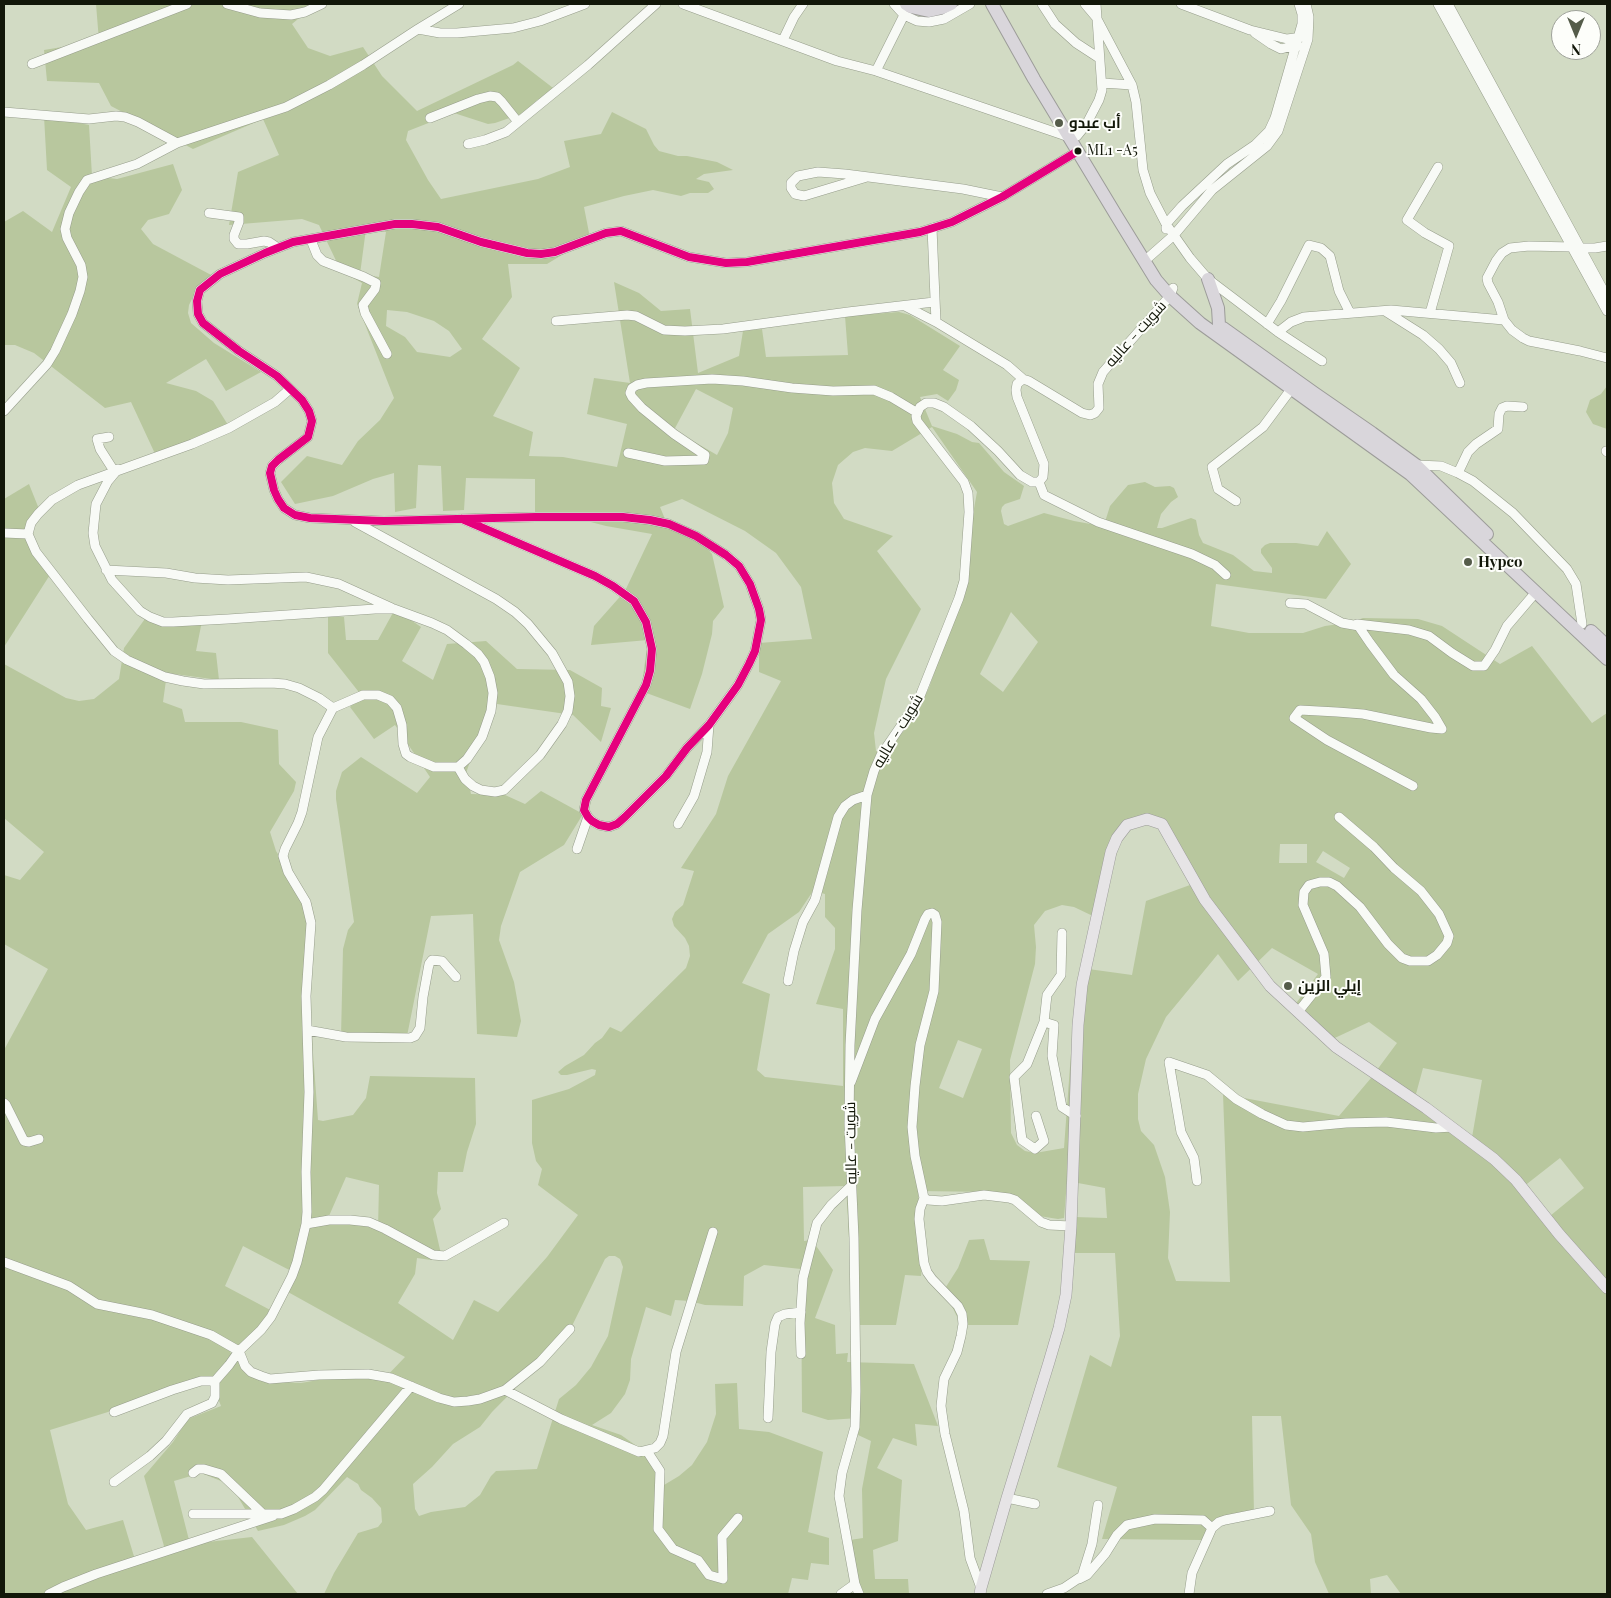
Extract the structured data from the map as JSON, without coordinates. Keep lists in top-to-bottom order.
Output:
{
  "streets": {
    "street": ["شويت - عاليه"]
  },
  "places": [
    "أب عبدو",
    "ML1 -A5",
    "Hypco",
    "إيلي الزين"
  ],
  "north": "bottom"
}
